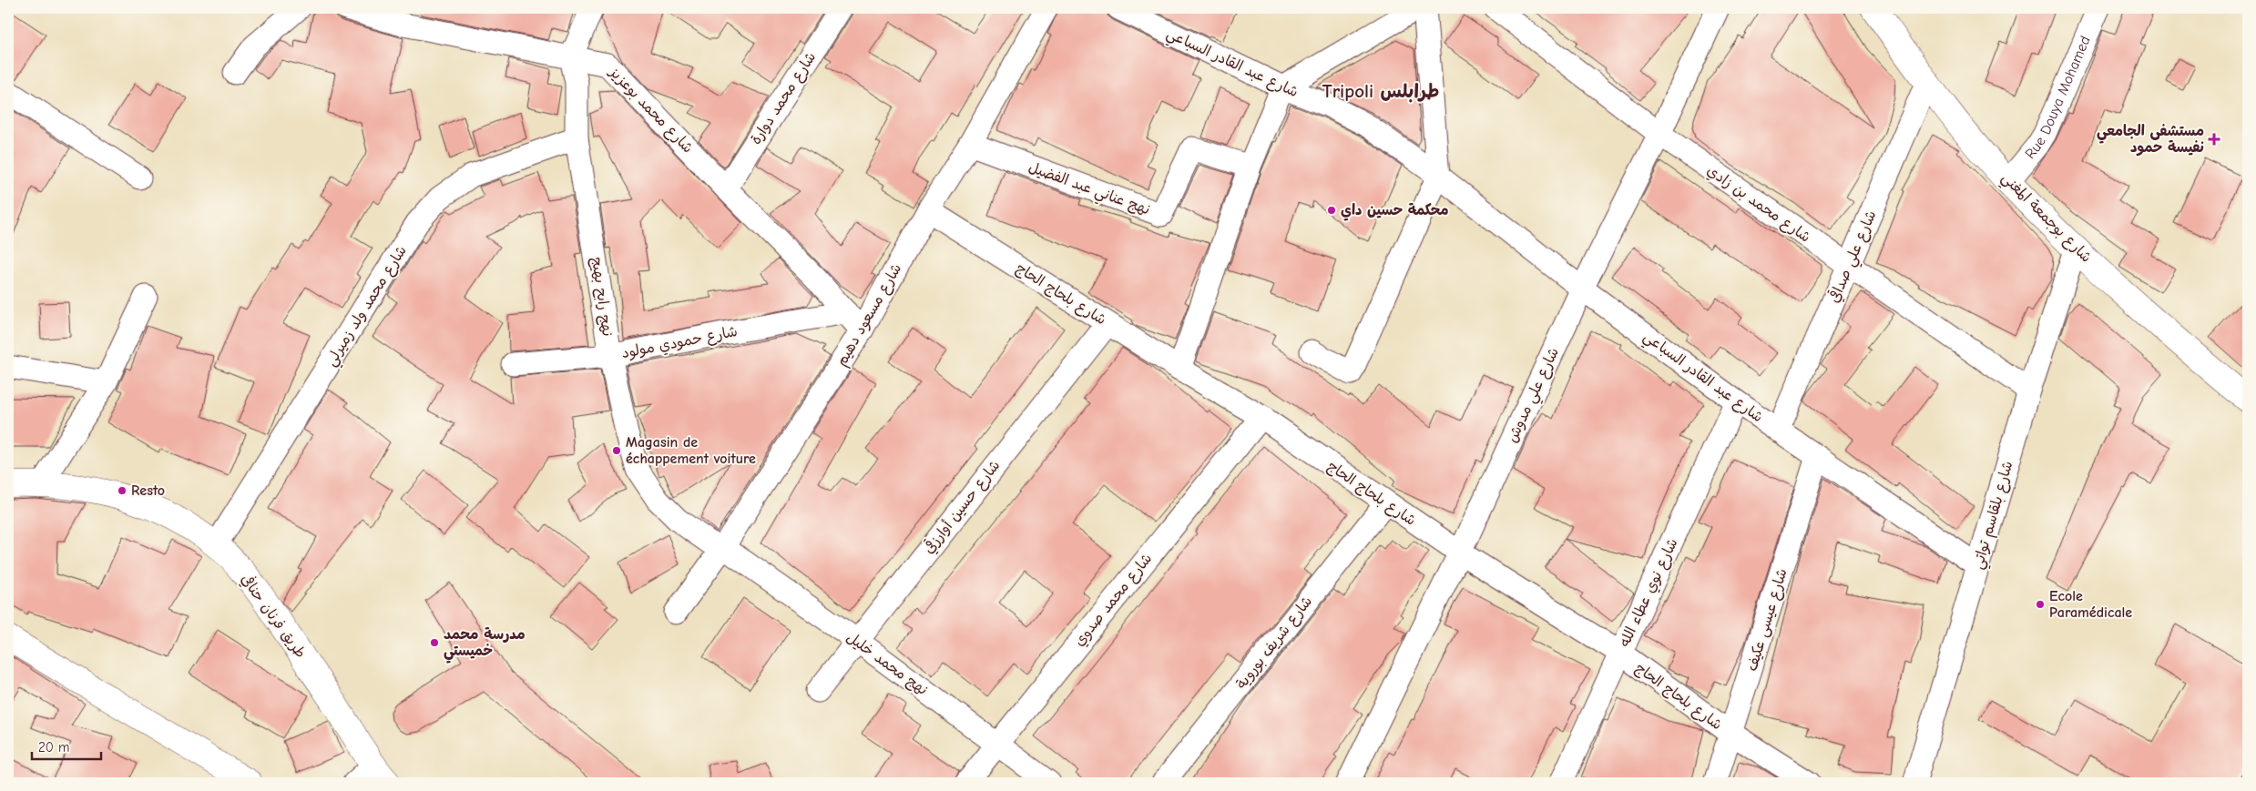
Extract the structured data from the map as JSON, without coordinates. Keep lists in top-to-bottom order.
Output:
{
  "streets": {
    "main road": ["شارع بوجمعة المغني", "طريق فرنان حنافي"],
    "street": [
      "شارع عبد القادر السباعي",
      "Rue Douya Mohamed",
      "شارع محمد دوارة",
      "شارع محمد بوعزيز",
      "نهج عناني عبد الفضيل",
      "شارع محمد بن زادي",
      "شارع علي صداقي",
      "شارع بلحاج الحاج",
      "نهج رابح بهيج",
      "شارع محمد ولد زميرلي",
      "شارع مسعود دهيم",
      "شارع حمودي مولود",
      "شارع علي مدوش",
      "شارع حسين أوارزقي",
      "شارع بلقاسم تواتي",
      "شارع نوي عطاء الله",
      "شارع محمد صدوي",
      "شارع عيسى عكيف",
      "شارع شريف بوروية",
      "نهج محمد خليل"
    ]
  },
  "crossings": [
    ["شارع عبد القادر السباعي", "شارع علي صداقي"],
    ["شارع عبد القادر السباعي", "شارع علي مدوش"],
    ["شارع عبد القادر السباعي", "شارع بلقاسم تواتي"],
    ["شارع عبد القادر السباعي", "شارع نوي عطاء الله"],
    ["شارع عبد القادر السباعي", "شارع عيسى عكيف"],
    ["Rue Douya Mohamed", "شارع بوجمعة المغني"],
    ["شارع محمد دوارة", "شارع محمد بوعزيز"],
    ["شارع محمد بوعزيز", "نهج رابح بهيج"],
    ["شارع محمد بوعزيز", "شارع مسعود دهيم"],
    ["شارع محمد بوعزيز", "شارع حمودي مولود"],
    ["نهج عناني عبد الفضيل", "شارع مسعود دهيم"],
    ["شارع محمد بن زادي", "شارع علي صداقي"],
    ["شارع محمد بن زادي", "شارع علي مدوش"],
    ["شارع محمد بن زادي", "شارع بلقاسم تواتي"],
    ["شارع بوجمعة المغني", "شارع علي صداقي"],
    ["شارع بوجمعة المغني", "شارع بلقاسم تواتي"],
    ["شارع بلحاج الحاج", "شارع مسعود دهيم"],
    ["شارع بلحاج الحاج", "شارع علي مدوش"],
    ["شارع بلحاج الحاج", "شارع حسين أوارزقي"],
    ["شارع بلحاج الحاج", "شارع نوي عطاء الله"],
    ["شارع بلحاج الحاج", "شارع محمد صدوي"],
    ["شارع بلحاج الحاج", "شارع عيسى عكيف"],
    ["شارع بلحاج الحاج", "شارع شريف بوروية"],
    ["نهج رابح بهيج", "شارع محمد ولد زميرلي"],
    ["نهج رابح بهيج", "شارع مسعود دهيم"],
    ["نهج رابح بهيج", "شارع حمودي مولود"],
    ["نهج رابح بهيج", "نهج محمد خليل"],
    ["شارع محمد ولد زميرلي", "طريق فرنان حنافي"],
    ["شارع مسعود دهيم", "نهج محمد خليل"],
    ["شارع حسين أوارزقي", "نهج محمد خليل"],
    ["شارع محمد صدوي", "نهج محمد خليل"]
  ],
  "districts": ["Tripoli طرابلس"],
  "places": {
    "health": ["مستشفى الجامعي نفيسة حمود"],
    "other": [
      "محكمة حسين داي",
      "Magasin de échappement voiture",
      "Resto",
      "Ecole Paramédicale",
      "مدرسة محمد خميستي"
    ]
  },
  "scale_bar": "20 m"
}
